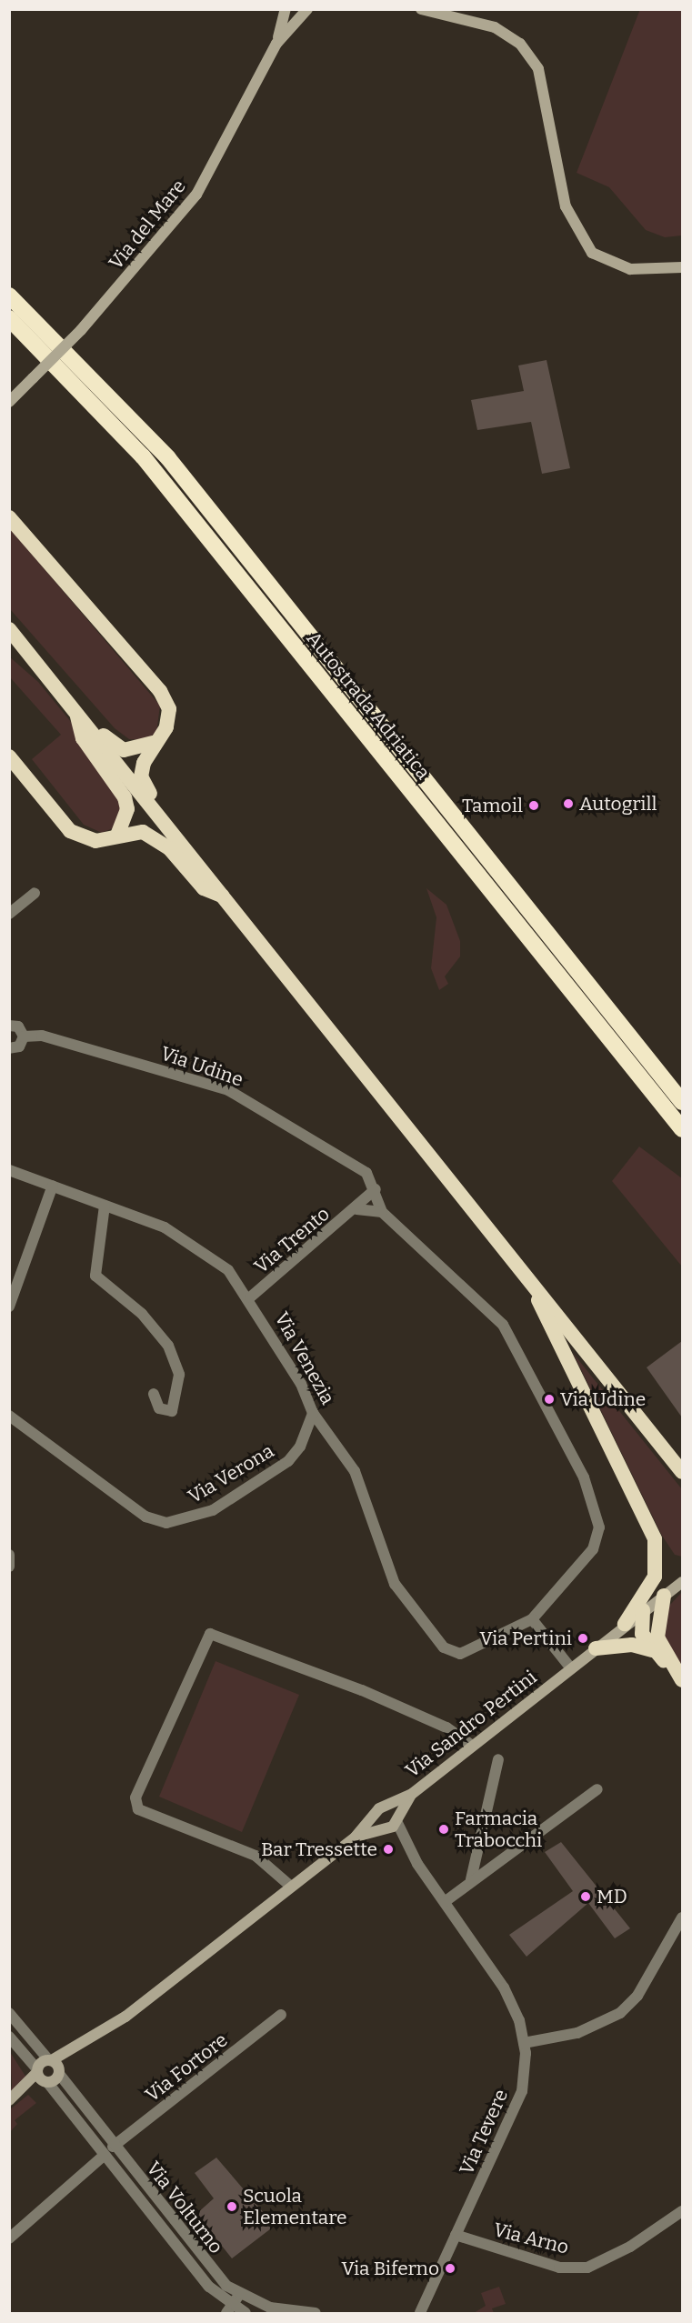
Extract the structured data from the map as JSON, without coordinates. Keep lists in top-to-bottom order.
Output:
{
  "streets": {
    "highway": ["Autostrada Adriatica"],
    "main road": ["Via del Mare", "Via Sandro Pertini"],
    "street": [
      "Via Udine",
      "Via Trento",
      "Via Venezia",
      "Via Verona",
      "Via Fortore",
      "Via Tevere",
      "Via Volturno",
      "Via Arno"
    ]
  },
  "crossings": [
    ["Via Trento", "Via Venezia"],
    ["Via Venezia", "Via Verona"],
    ["Via Sandro Pertini", "Via Tevere"],
    ["Via Sandro Pertini", "Via Volturno"],
    ["Via Fortore", "Via Volturno"],
    ["Via Tevere", "Via Arno"]
  ],
  "places": [
    "Autogrill",
    "Tamoil",
    "Via Udine",
    "Via Pertini",
    "Farmacia Trabocchi",
    "Bar Tressette",
    "MD",
    "Scuola Elementare",
    "Via Biferno"
  ]
}
